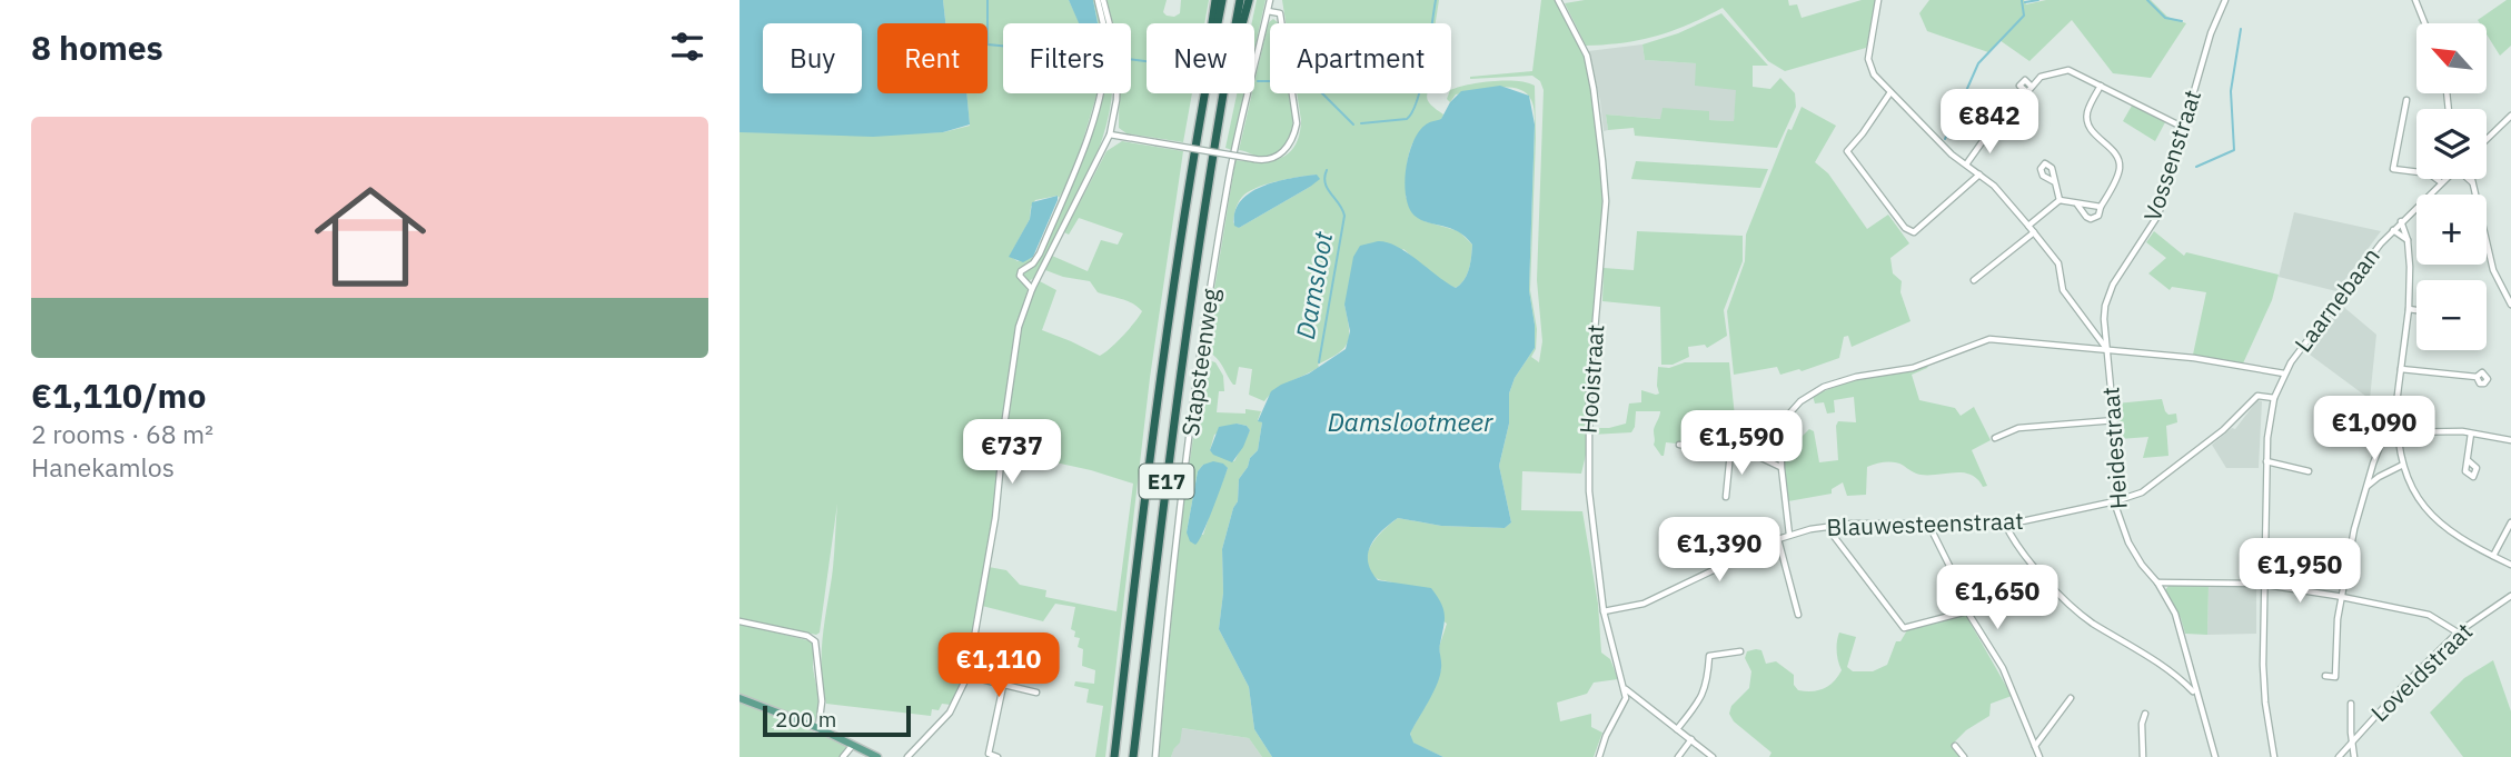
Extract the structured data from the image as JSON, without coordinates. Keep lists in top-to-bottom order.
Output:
{
  "streets": {
    "highway": ["E17"],
    "street": [
      "Vossenstraat",
      "Laarnebaan",
      "Stapsteenweg",
      "Hooistraat",
      "Heidestraat",
      "Blauwesteenstraat",
      "Loveldstraat"
    ]
  },
  "crossings": [
    ["Vossenstraat", "Heidestraat"],
    ["Laarnebaan", "Blauwesteenstraat"],
    ["Hooistraat", "Blauwesteenstraat"],
    ["Heidestraat", "Blauwesteenstraat"]
  ],
  "water": ["Damsloot", "Damslootmeer"],
  "scale_bar": "200 m",
  "north": "top left",
  "page": {
    "heading": "8 homes",
    "map_buttons": ["+", "−"],
    "chip": [
      "Buy",
      "Rent",
      "Filters",
      "New",
      "Apartment"
    ],
    "price": [
      "€842",
      "€1,090",
      "€1,590",
      "€737",
      "€1,390",
      "€1,950",
      "€1,650",
      "€1,110"
    ],
    "list": [
      {
        "name": "€1,110/mo",
        "note": "2 rooms · 68 m² · Hanekamlos"
      }
    ],
    "scale": "200 m"
  }
}
